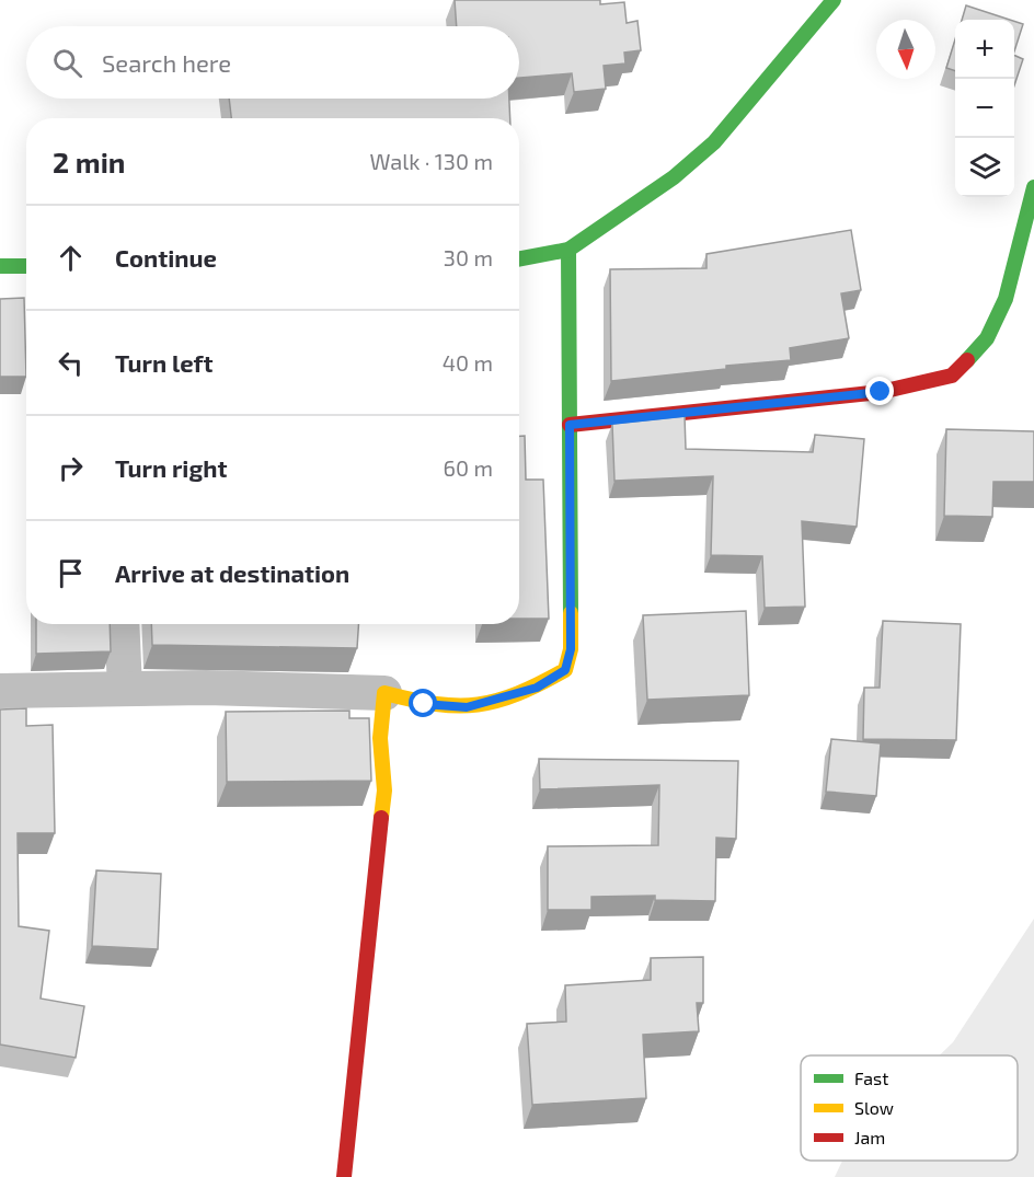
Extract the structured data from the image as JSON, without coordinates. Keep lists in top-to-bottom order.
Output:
{
  "legend": ["Fast", "Slow", "Jam"],
  "north": "bottom",
  "page": {
    "map_buttons": ["+", "−"],
    "search": "Search here",
    "heading": ["2 min", "Walk · 130 m"],
    "list": [
      ["Continue", "30 m"],
      ["Turn left", "40 m"],
      ["Turn right", "60 m"],
      "Arrive at destination"
    ]
  }
}
